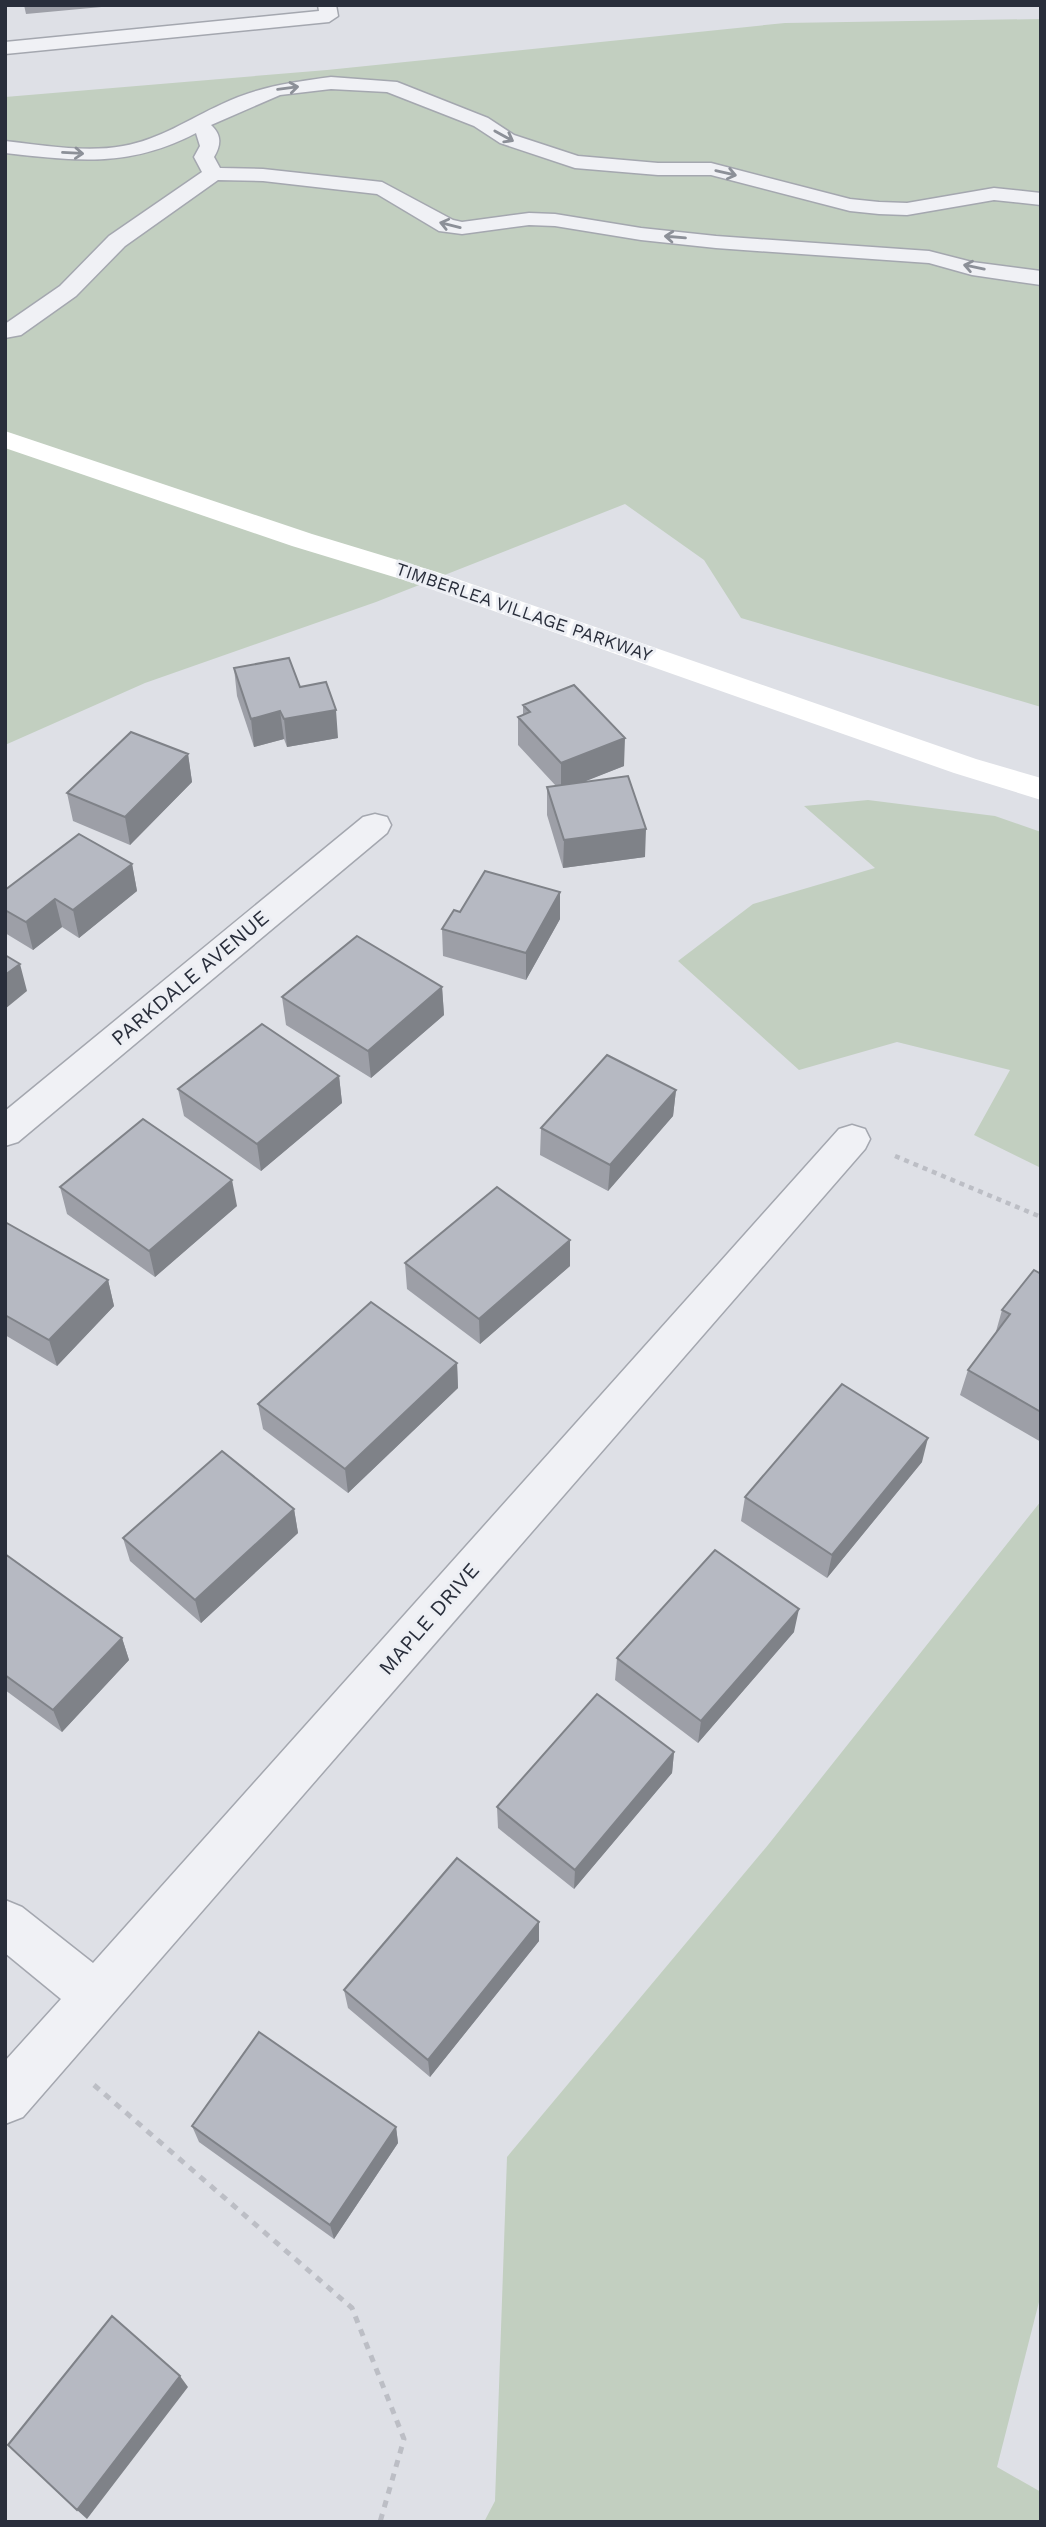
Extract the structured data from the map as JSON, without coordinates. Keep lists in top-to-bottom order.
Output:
{
  "streets": {
    "main road": ["TIMBERLEA VILLAGE PARKWAY"],
    "street": ["PARKDALE AVENUE", "MAPLE DRIVE"]
  }
}
